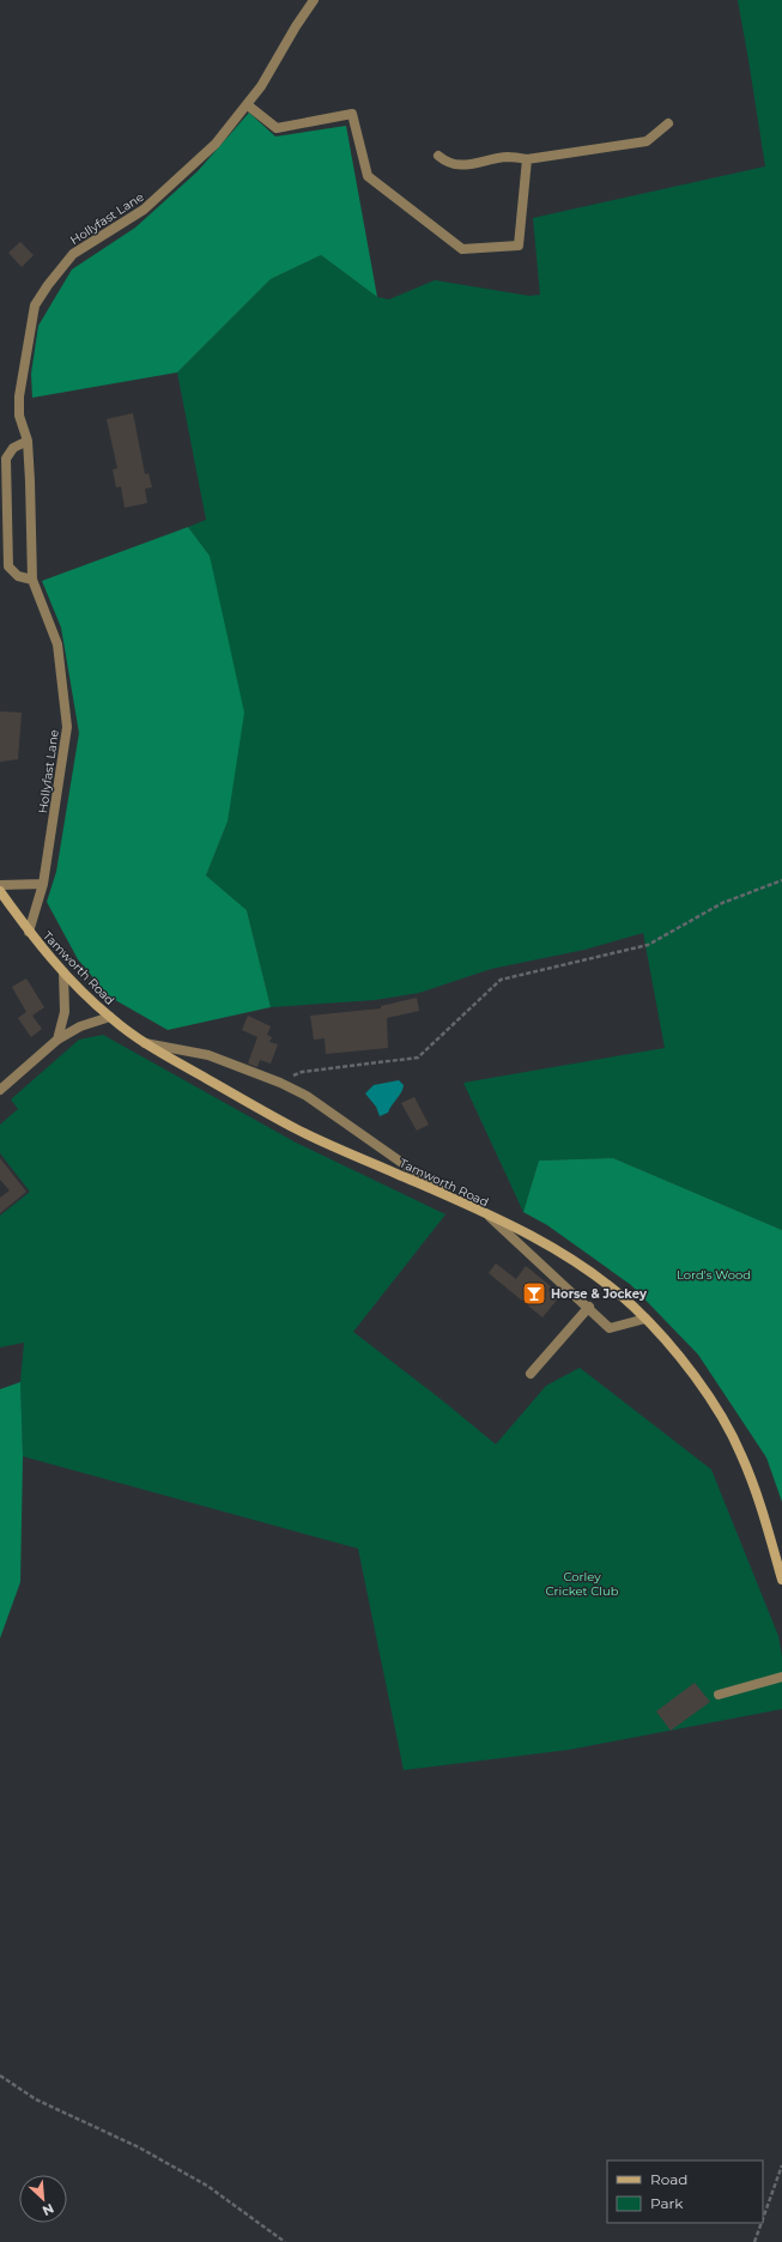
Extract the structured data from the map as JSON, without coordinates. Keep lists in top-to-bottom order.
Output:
{
  "streets": {
    "main road": ["Tamworth Road"],
    "street": ["Hollyfast Lane"]
  },
  "crossings": [
    ["Hollyfast Lane", "Tamworth Road"]
  ],
  "parks": ["Lord's Wood", "Corley Cricket Club"],
  "places": {
    "bar": ["Horse & Jockey"]
  },
  "legend": ["Road", "Park"],
  "north": "bottom right"
}
